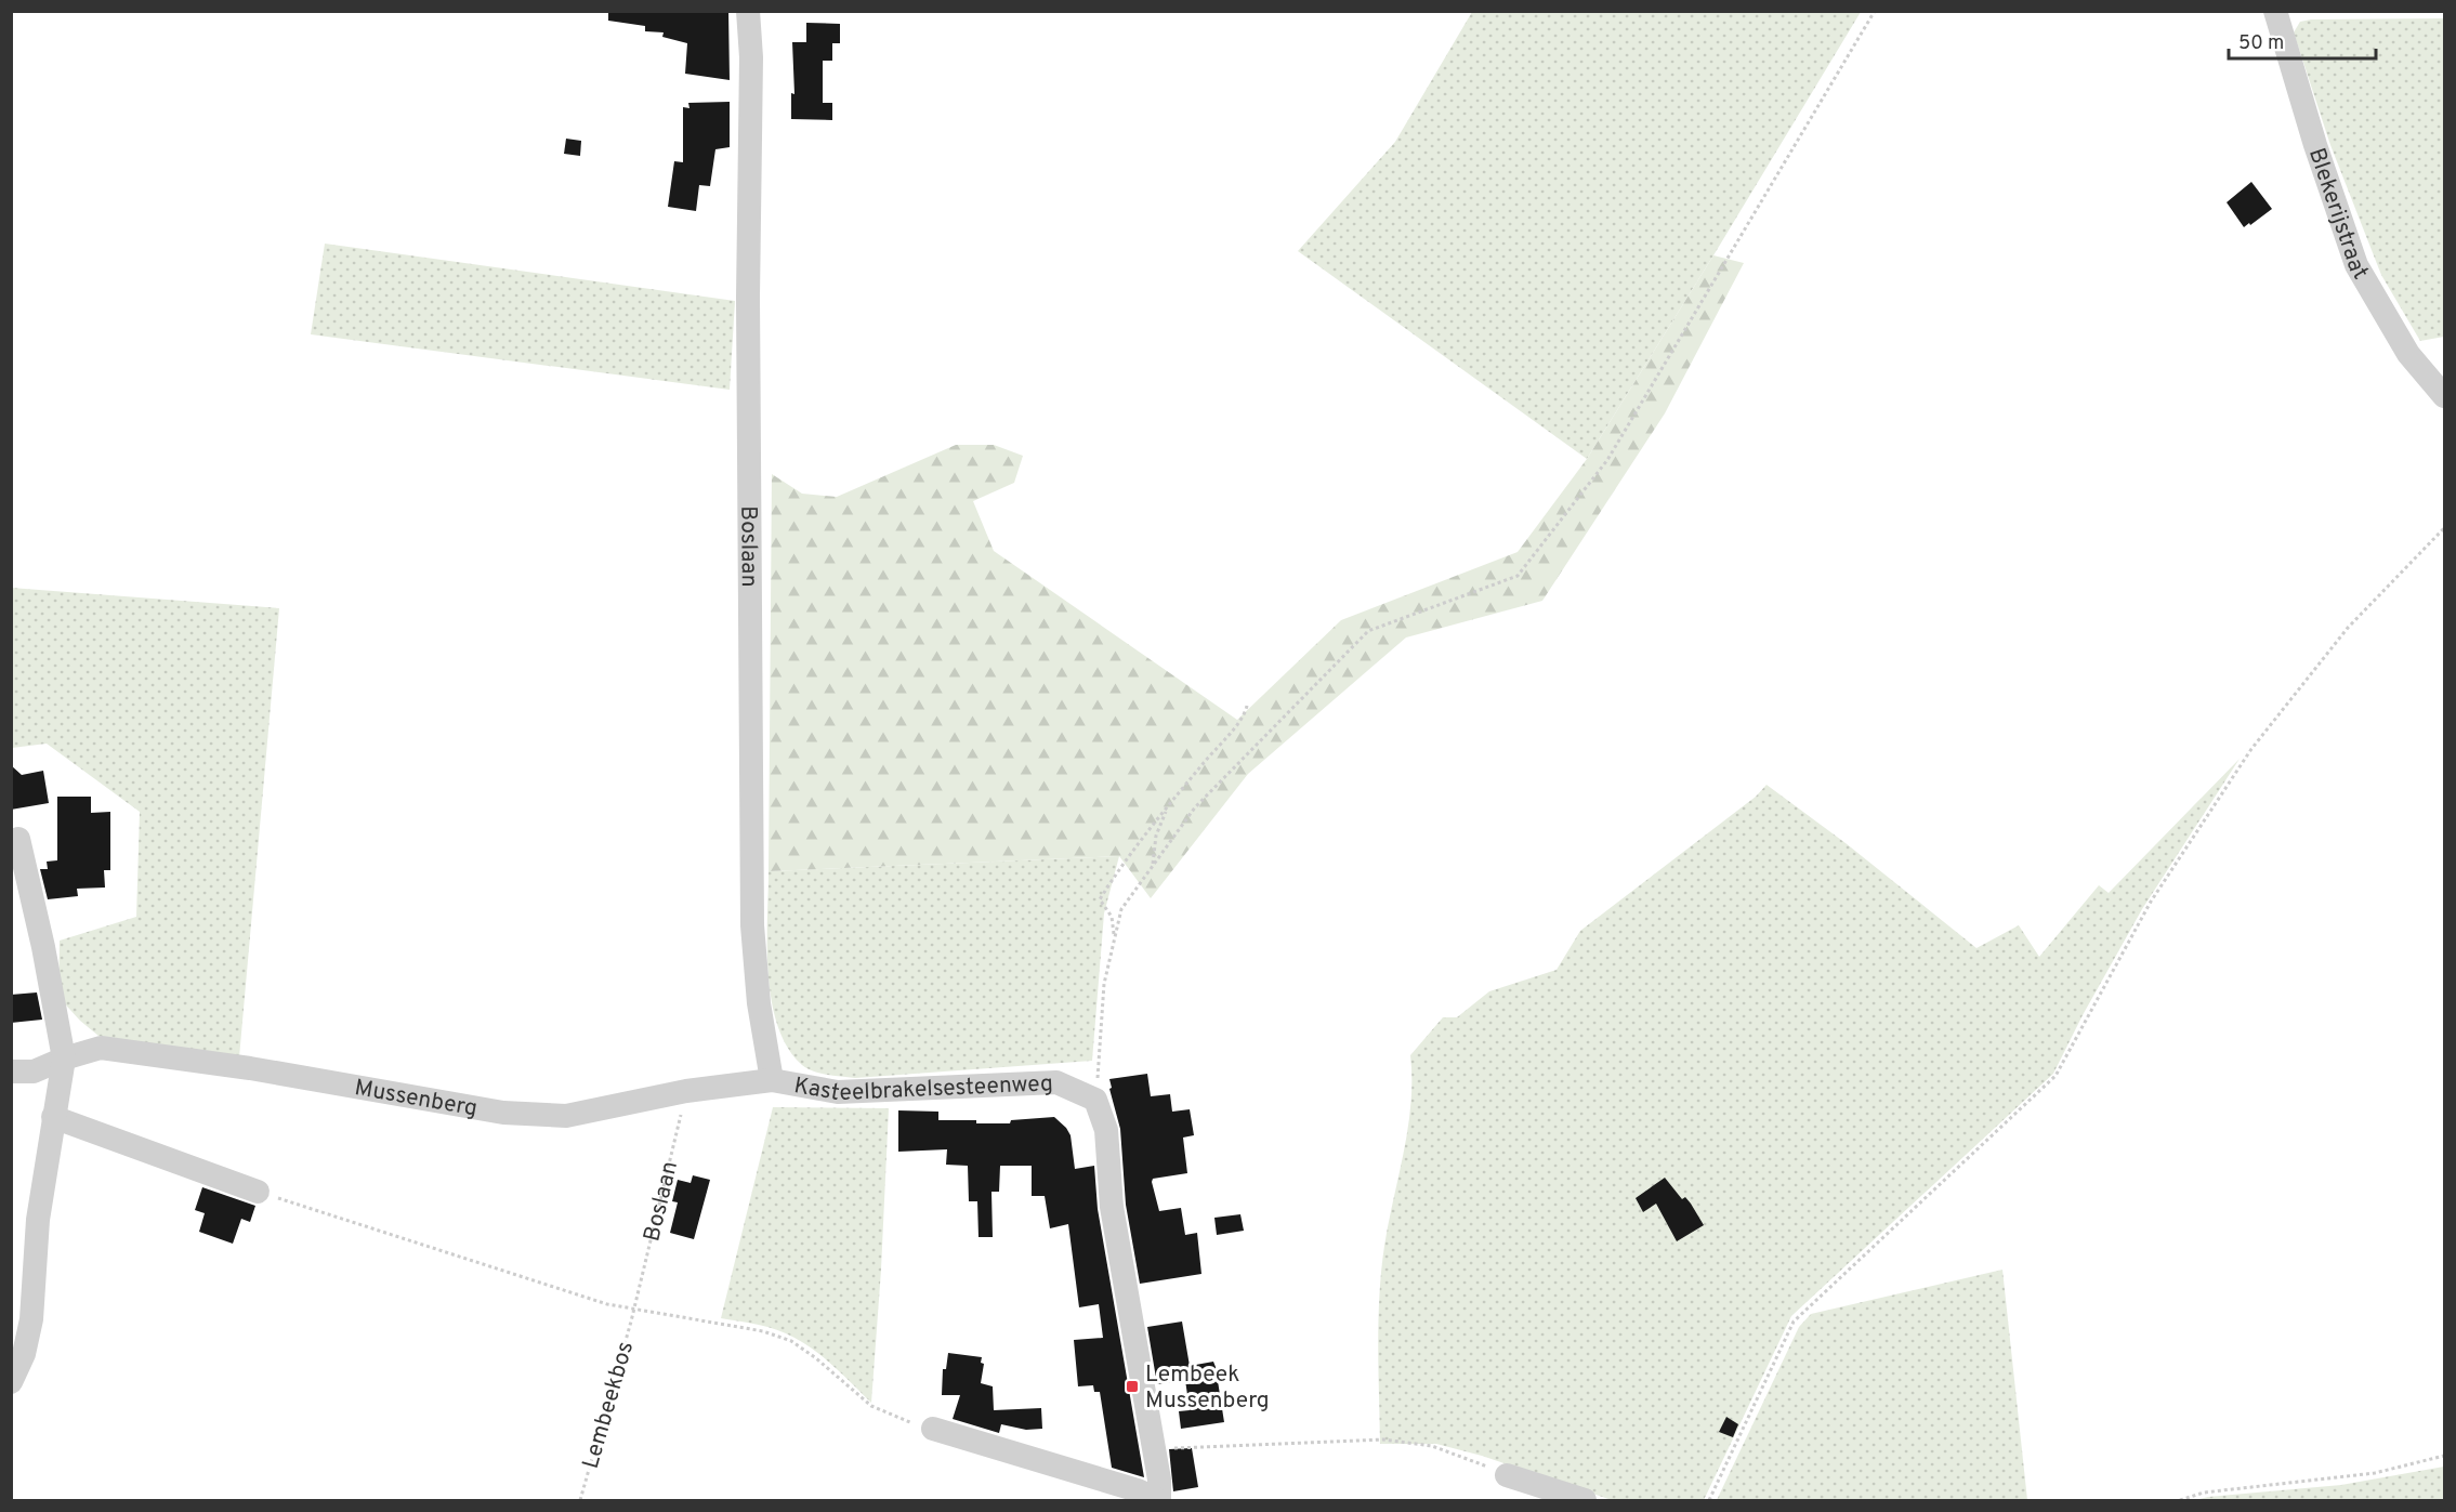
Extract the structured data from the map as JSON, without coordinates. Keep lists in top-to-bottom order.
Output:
{
  "streets": {
    "street": [
      "Blekerijstraat",
      "Boslaan",
      "Kasteelbrakelsesteenweg",
      "Mussenberg"
    ],
    "path": ["Lembeekbos"]
  },
  "crossings": [
    ["Boslaan", "Kasteelbrakelsesteenweg"],
    ["Boslaan", "Mussenberg"],
    ["Boslaan", "Lembeekbos"],
    ["Kasteelbrakelsesteenweg", "Mussenberg"]
  ],
  "places": {
    "transit": ["Lembeek Mussenberg"]
  },
  "scale_bar": "50 m"
}
